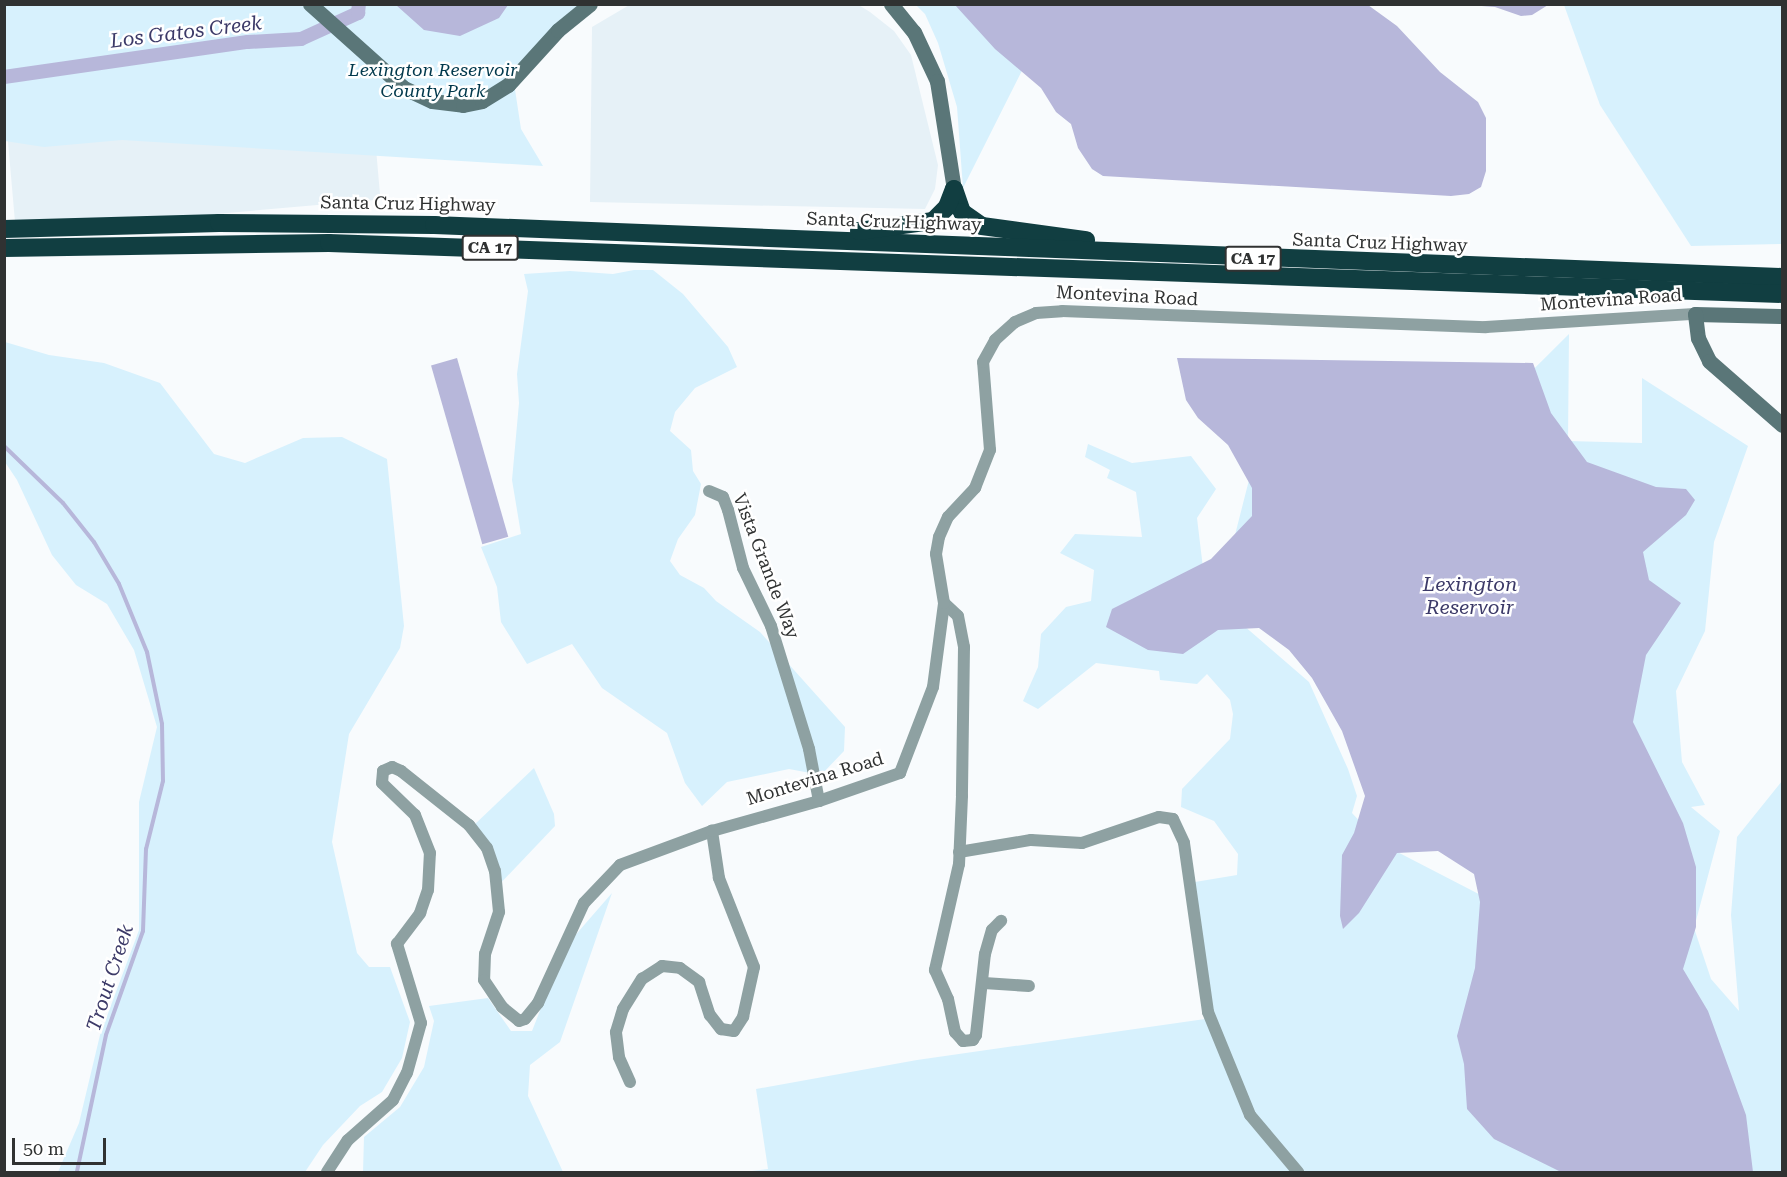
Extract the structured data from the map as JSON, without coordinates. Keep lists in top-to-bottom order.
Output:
{
  "streets": {
    "highway": ["Santa Cruz Highway", "CA 17"],
    "street": ["Montevina Road", "Vista Grande Way"]
  },
  "crossings": [
    ["Montevina Road", "Vista Grande Way"]
  ],
  "water": ["Los Gatos Creek", "Lexington Reservoir", "Trout Creek"],
  "parks": ["Lexington Reservoir County Park"],
  "scale_bar": "50 m"
}
